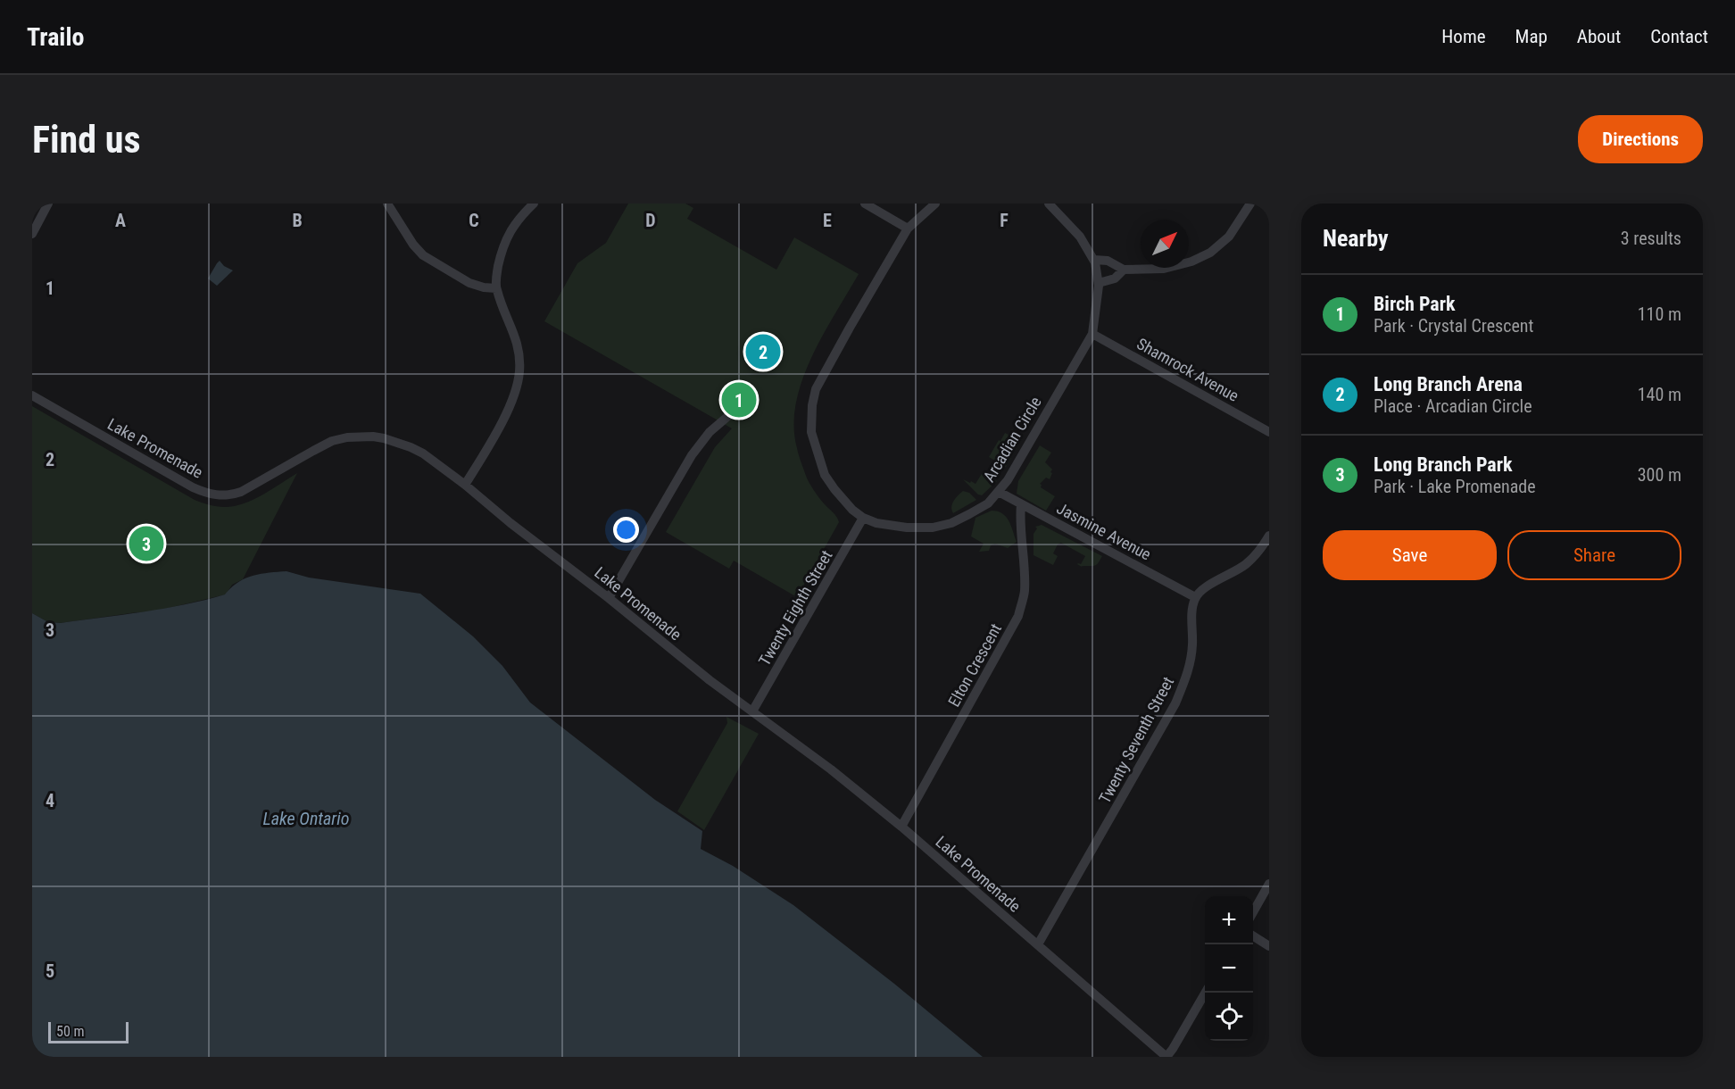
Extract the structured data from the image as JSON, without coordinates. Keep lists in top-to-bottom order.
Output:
{
  "streets": {
    "street": [
      "Shamrock Avenue",
      "Arcadian Circle",
      "Lake Promenade",
      "Jasmine Avenue",
      "Twenty Eighth Street",
      "Elton Crescent",
      "Twenty Seventh Street"
    ]
  },
  "crossings": [
    ["Shamrock Avenue", "Arcadian Circle"],
    ["Arcadian Circle", "Jasmine Avenue"],
    ["Arcadian Circle", "Twenty Eighth Street"],
    ["Lake Promenade", "Twenty Eighth Street"],
    ["Lake Promenade", "Elton Crescent"],
    ["Lake Promenade", "Twenty Seventh Street"],
    ["Jasmine Avenue", "Elton Crescent"],
    ["Jasmine Avenue", "Twenty Seventh Street"]
  ],
  "water": ["Lake Ontario"],
  "scale_bar": "50 m",
  "north": "top right",
  "page": {
    "header": "Trailo",
    "nav": [
      "Home",
      "Map",
      "About",
      "Contact"
    ],
    "buttons": [
      "Directions",
      ["Save", "Share"]
    ],
    "title": "Find us",
    "heading": ["Nearby", "3 results"],
    "list": [
      {
        "mark": "1",
        "name": "Birch Park",
        "note": "Park · Crystal Crescent",
        "value": "110 m"
      },
      {
        "mark": "2",
        "name": "Long Branch Arena",
        "note": "Place · Arcadian Circle",
        "value": "140 m"
      },
      {
        "mark": "3",
        "name": "Long Branch Park",
        "note": "Park · Lake Promenade",
        "value": "300 m"
      }
    ],
    "pins": ["2", "1", "3"],
    "map_buttons": ["+", "−"],
    "scale": "50 m"
  },
  "grid": {
    "columns": [
      "A",
      "B",
      "C",
      "D",
      "E",
      "F"
    ],
    "rows": [
      "1",
      "2",
      "3",
      "4",
      "5"
    ]
  }
}
